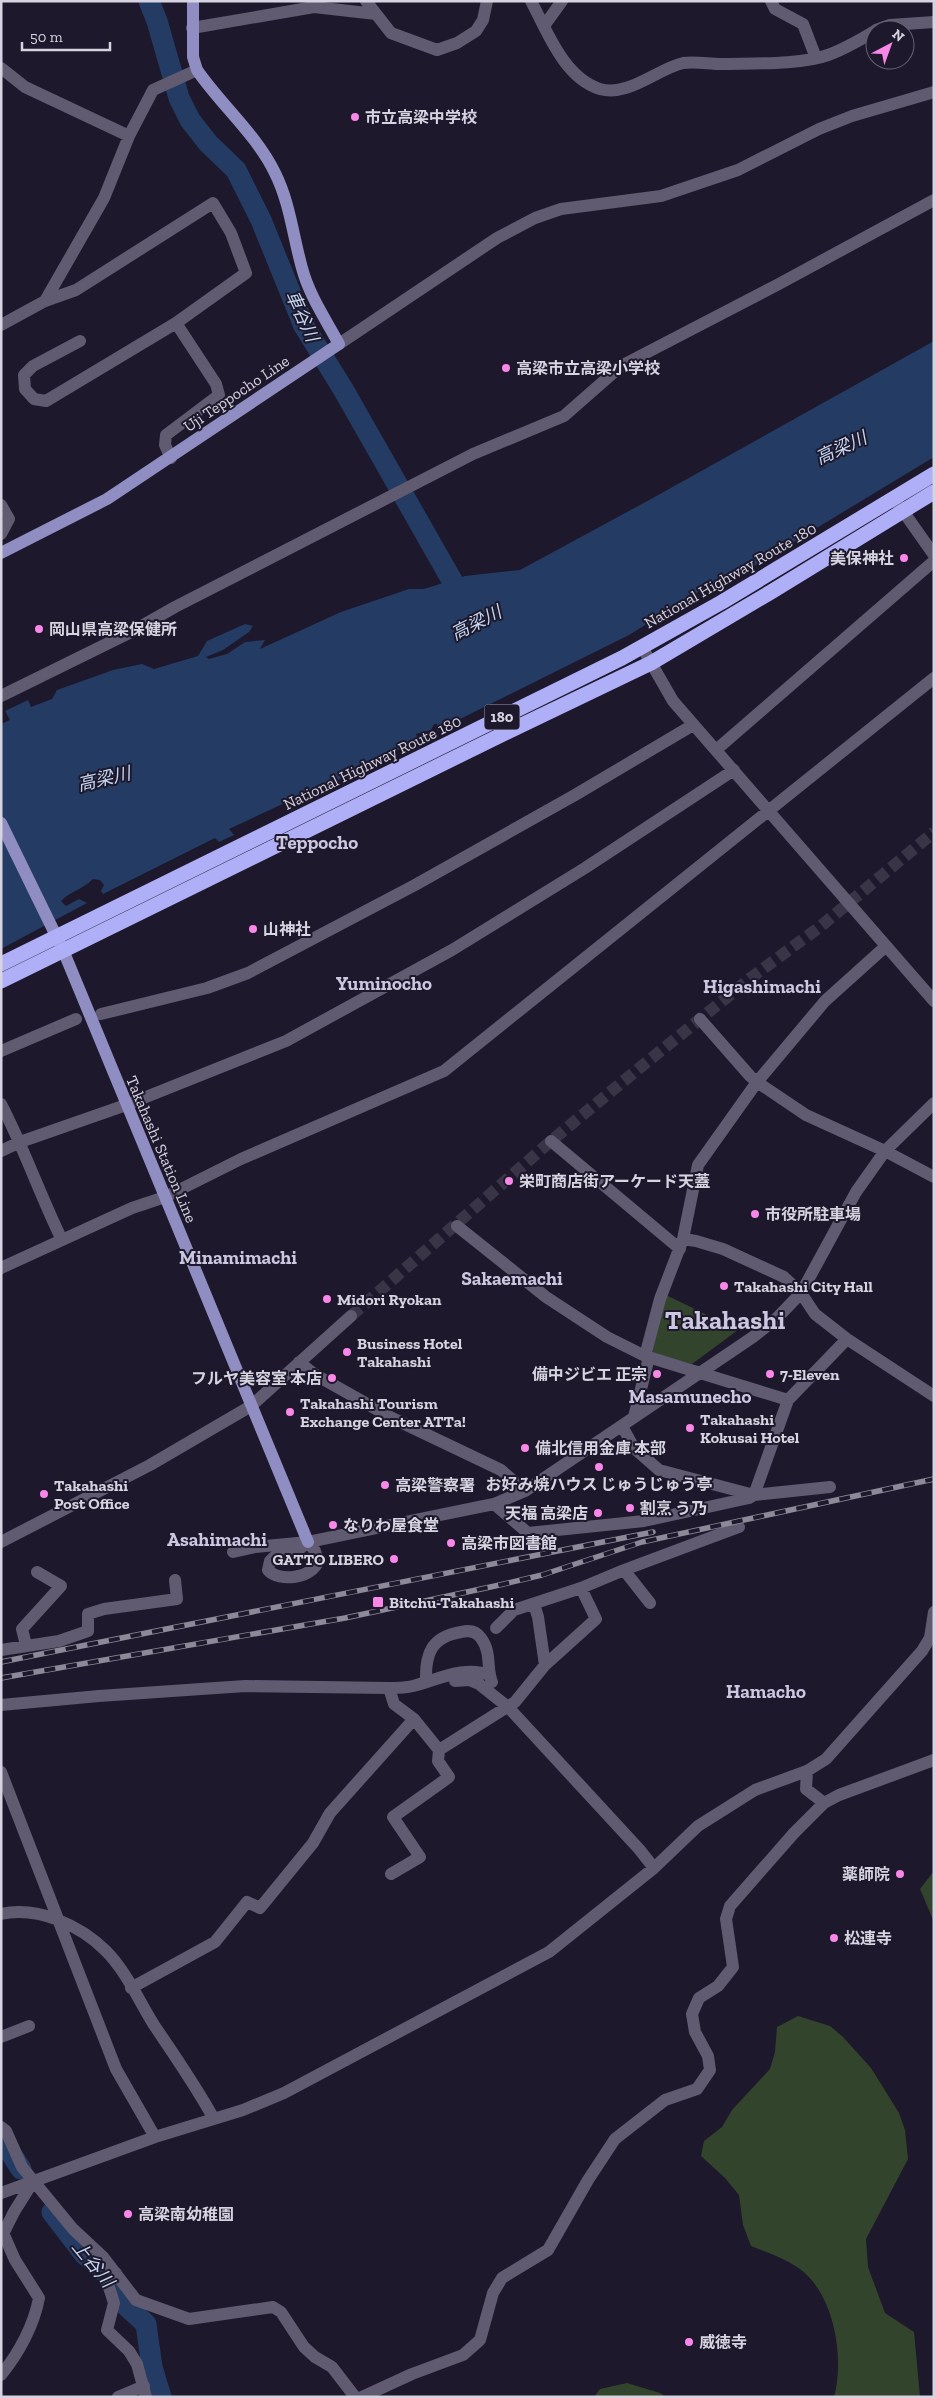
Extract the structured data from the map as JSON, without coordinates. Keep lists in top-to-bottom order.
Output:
{
  "streets": {
    "highway": ["National Highway Route 180", "180"],
    "main road": ["Uji Teppocho Line", "Takahashi Station Line"]
  },
  "crossings": [
    ["National Highway Route 180", "Takahashi Station Line"]
  ],
  "districts": [
    "Teppocho",
    "Yuminocho",
    "Higashimachi",
    "Minamimachi",
    "Sakaemachi",
    "Takahashi",
    "Masamunecho",
    "Asahimachi",
    "Hamacho"
  ],
  "water": ["車谷川", "高梁川", "上谷川"],
  "places": {
    "other": [
      "市立高梁中学校",
      "高梁市立高梁小学校",
      "美保神社",
      "岡山県高梁保健所",
      "山神社",
      "栄町商店街アーケード天蓋",
      "市役所駐車場",
      "Takahashi City Hall",
      "Midori Ryokan",
      "Business Hotel Takahashi",
      "備中ジビエ 正宗",
      "7-Eleven",
      "フルヤ美容室 本店",
      "Takahashi Tourism Exchange Center ATTa!",
      "Takahashi Kokusai Hotel",
      "備北信用金庫 本部",
      "お好み焼ハウス じゅうじゅう亭",
      "高梁警察署",
      "Takahashi Post Office",
      "割烹 う乃",
      "天福 高梁店",
      "なりわ屋食堂",
      "高梁市図書館",
      "GATTO LIBERO",
      "薬師院",
      "松連寺",
      "高梁南幼稚園",
      "威徳寺"
    ],
    "transit": ["Bitchu-Takahashi"]
  },
  "scale_bar": "50 m",
  "north": "top right"
}
